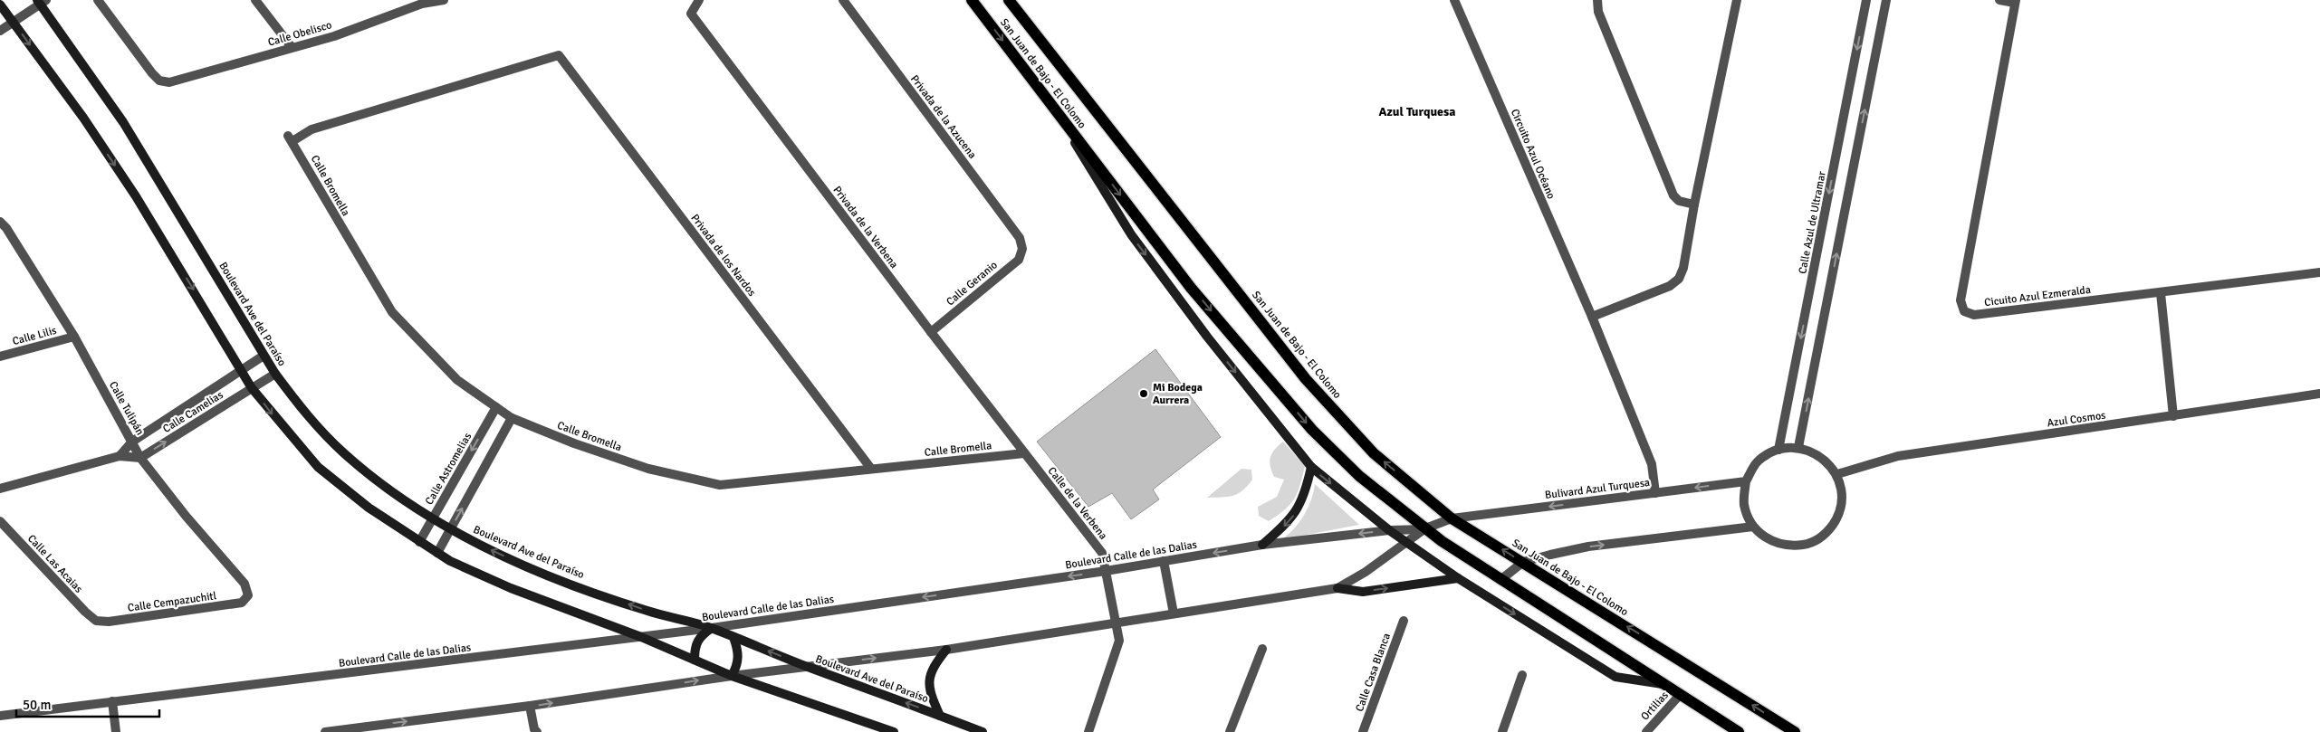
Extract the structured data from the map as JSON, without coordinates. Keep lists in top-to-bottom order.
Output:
{
  "streets": {
    "main road": ["San Juan de Bajo - El Colomo"],
    "street": [
      "Calle Obelisco",
      "Privada de la Azucena",
      "Circuito Azul Océano",
      "Calle Bromella",
      "Calle Azul de Ultramar",
      "Privada de la Verbena",
      "Privada de los Nardos",
      "Calle Geranio",
      "Cicuito Azul Ezmeralda",
      "Boulevard Ave del Paraíso",
      "Calle Lilis",
      "Calle Tulipán",
      "Calle Camelias",
      "Azul Cosmos",
      "Calle Astromelias",
      "Bulivard Azul Turquesa",
      "Calle de la Verbena",
      "Boulevard Calle de las Dalias",
      "Calle Las Acaias",
      "Calle Cempazuchitl",
      "Calle Casa Blanca",
      "Ortilias"
    ]
  },
  "crossings": [
    ["San Juan de Bajo - El Colomo", "Bulivard Azul Turquesa"],
    ["San Juan de Bajo - El Colomo", "Boulevard Calle de las Dalias"],
    ["San Juan de Bajo - El Colomo", "Ortilias"],
    ["Privada de la Azucena", "Calle Geranio"],
    ["Circuito Azul Océano", "Bulivard Azul Turquesa"],
    ["Calle Bromella", "Privada de la Verbena"],
    ["Calle Bromella", "Privada de los Nardos"],
    ["Calle Bromella", "Calle Astromelias"],
    ["Calle Bromella", "Calle de la Verbena"],
    ["Calle Azul de Ultramar", "Azul Cosmos"],
    ["Calle Azul de Ultramar", "Bulivard Azul Turquesa"],
    ["Privada de la Verbena", "Calle Geranio"],
    ["Privada de la Verbena", "Calle de la Verbena"],
    ["Boulevard Ave del Paraíso", "Calle Camelias"],
    ["Boulevard Ave del Paraíso", "Calle Astromelias"],
    ["Boulevard Ave del Paraíso", "Boulevard Calle de las Dalias"],
    ["Calle Lilis", "Calle Tulipán"],
    ["Calle Tulipán", "Calle Camelias"],
    ["Calle Tulipán", "Calle Cempazuchitl"],
    ["Azul Cosmos", "Bulivard Azul Turquesa"],
    ["Bulivard Azul Turquesa", "Boulevard Calle de las Dalias"],
    ["Calle de la Verbena", "Boulevard Calle de las Dalias"],
    ["Calle Las Acaias", "Calle Cempazuchitl"]
  ],
  "districts": ["Azul Turquesa"],
  "places": ["Mi Bodega Aurrera"],
  "scale_bar": "50 m"
}
